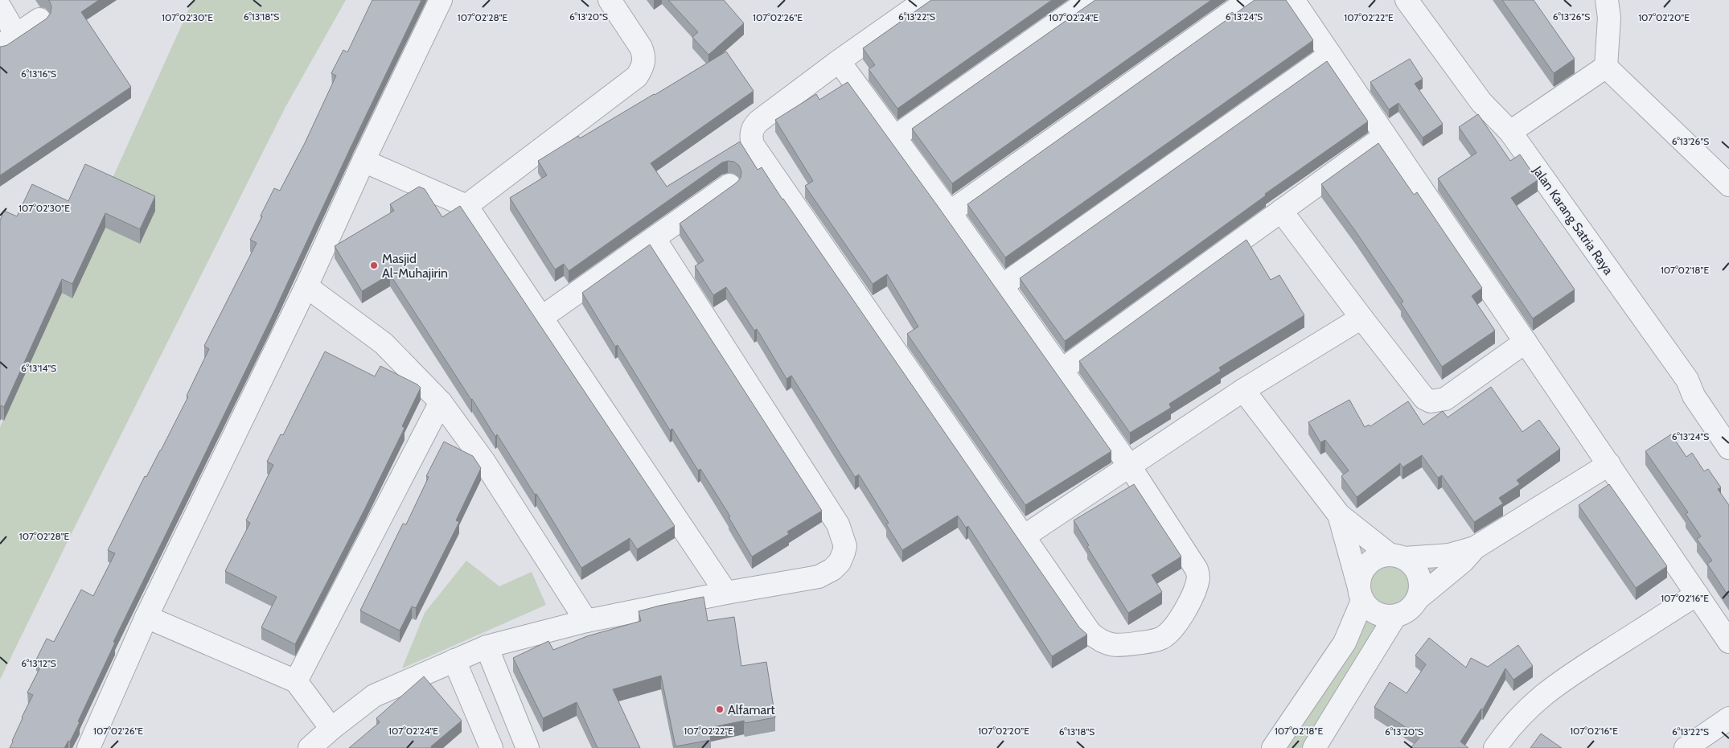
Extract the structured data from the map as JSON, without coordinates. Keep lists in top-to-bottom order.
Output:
{
  "streets": {
    "street": ["Jalan Karang Satria Raya"]
  },
  "places": ["Masjid Al-Muhajirin", "Alfamart"],
  "coordinates": [
    "6°13'18\"S",
    "6°13'20\"S",
    "6°13'22\"S",
    "6°13'24\"S",
    "6°13'26\"S",
    "107°02'30\"E",
    "107°02'28\"E",
    "107°02'26\"E",
    "107°02'24\"E",
    "107°02'20\"E",
    "107°02'22\"E",
    "6°13'16\"S",
    "107°02'18\"E",
    "6°13'14\"S",
    "107°02'16\"E",
    "6°13'12\"S"
  ]
}
